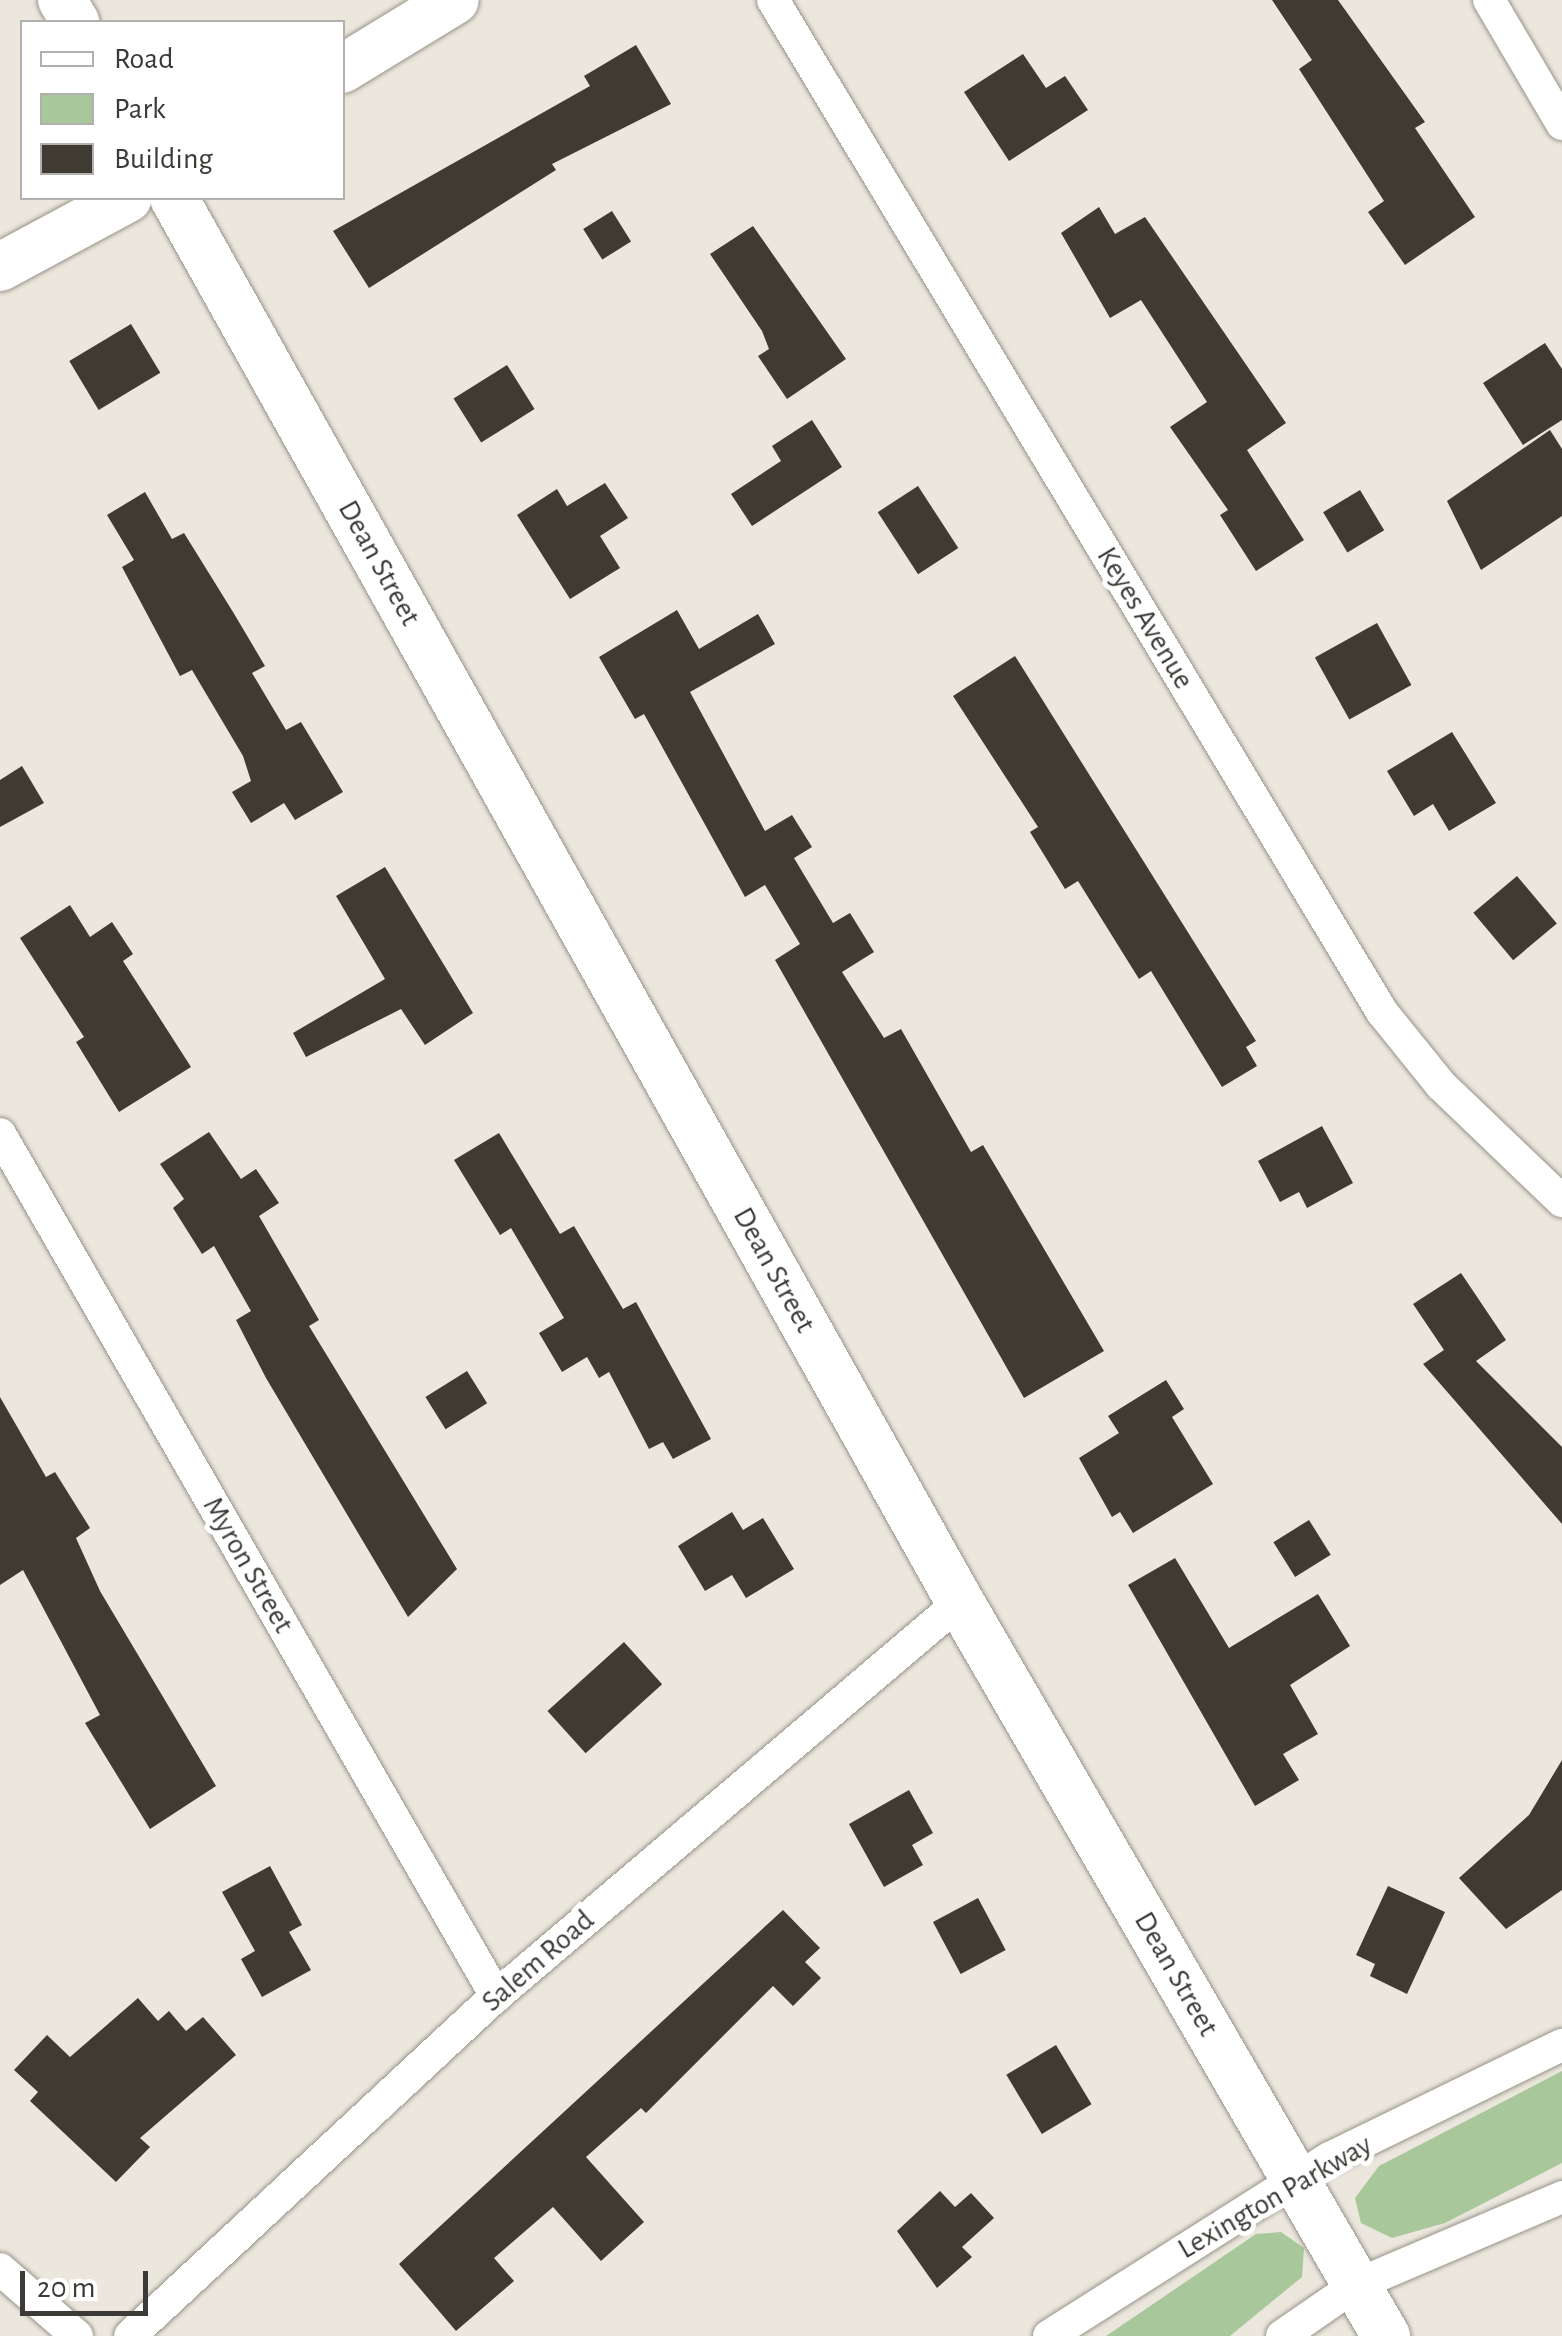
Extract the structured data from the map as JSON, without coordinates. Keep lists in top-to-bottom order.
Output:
{
  "streets": {
    "street": [
      "Dean Street",
      "Keyes Avenue",
      "Myron Street",
      "Salem Road",
      "Lexington Parkway"
    ]
  },
  "crossings": [
    ["Dean Street", "Salem Road"],
    ["Dean Street", "Lexington Parkway"],
    ["Myron Street", "Salem Road"]
  ],
  "legend": ["Road", "Park", "Building"],
  "scale_bar": "20 m"
}
